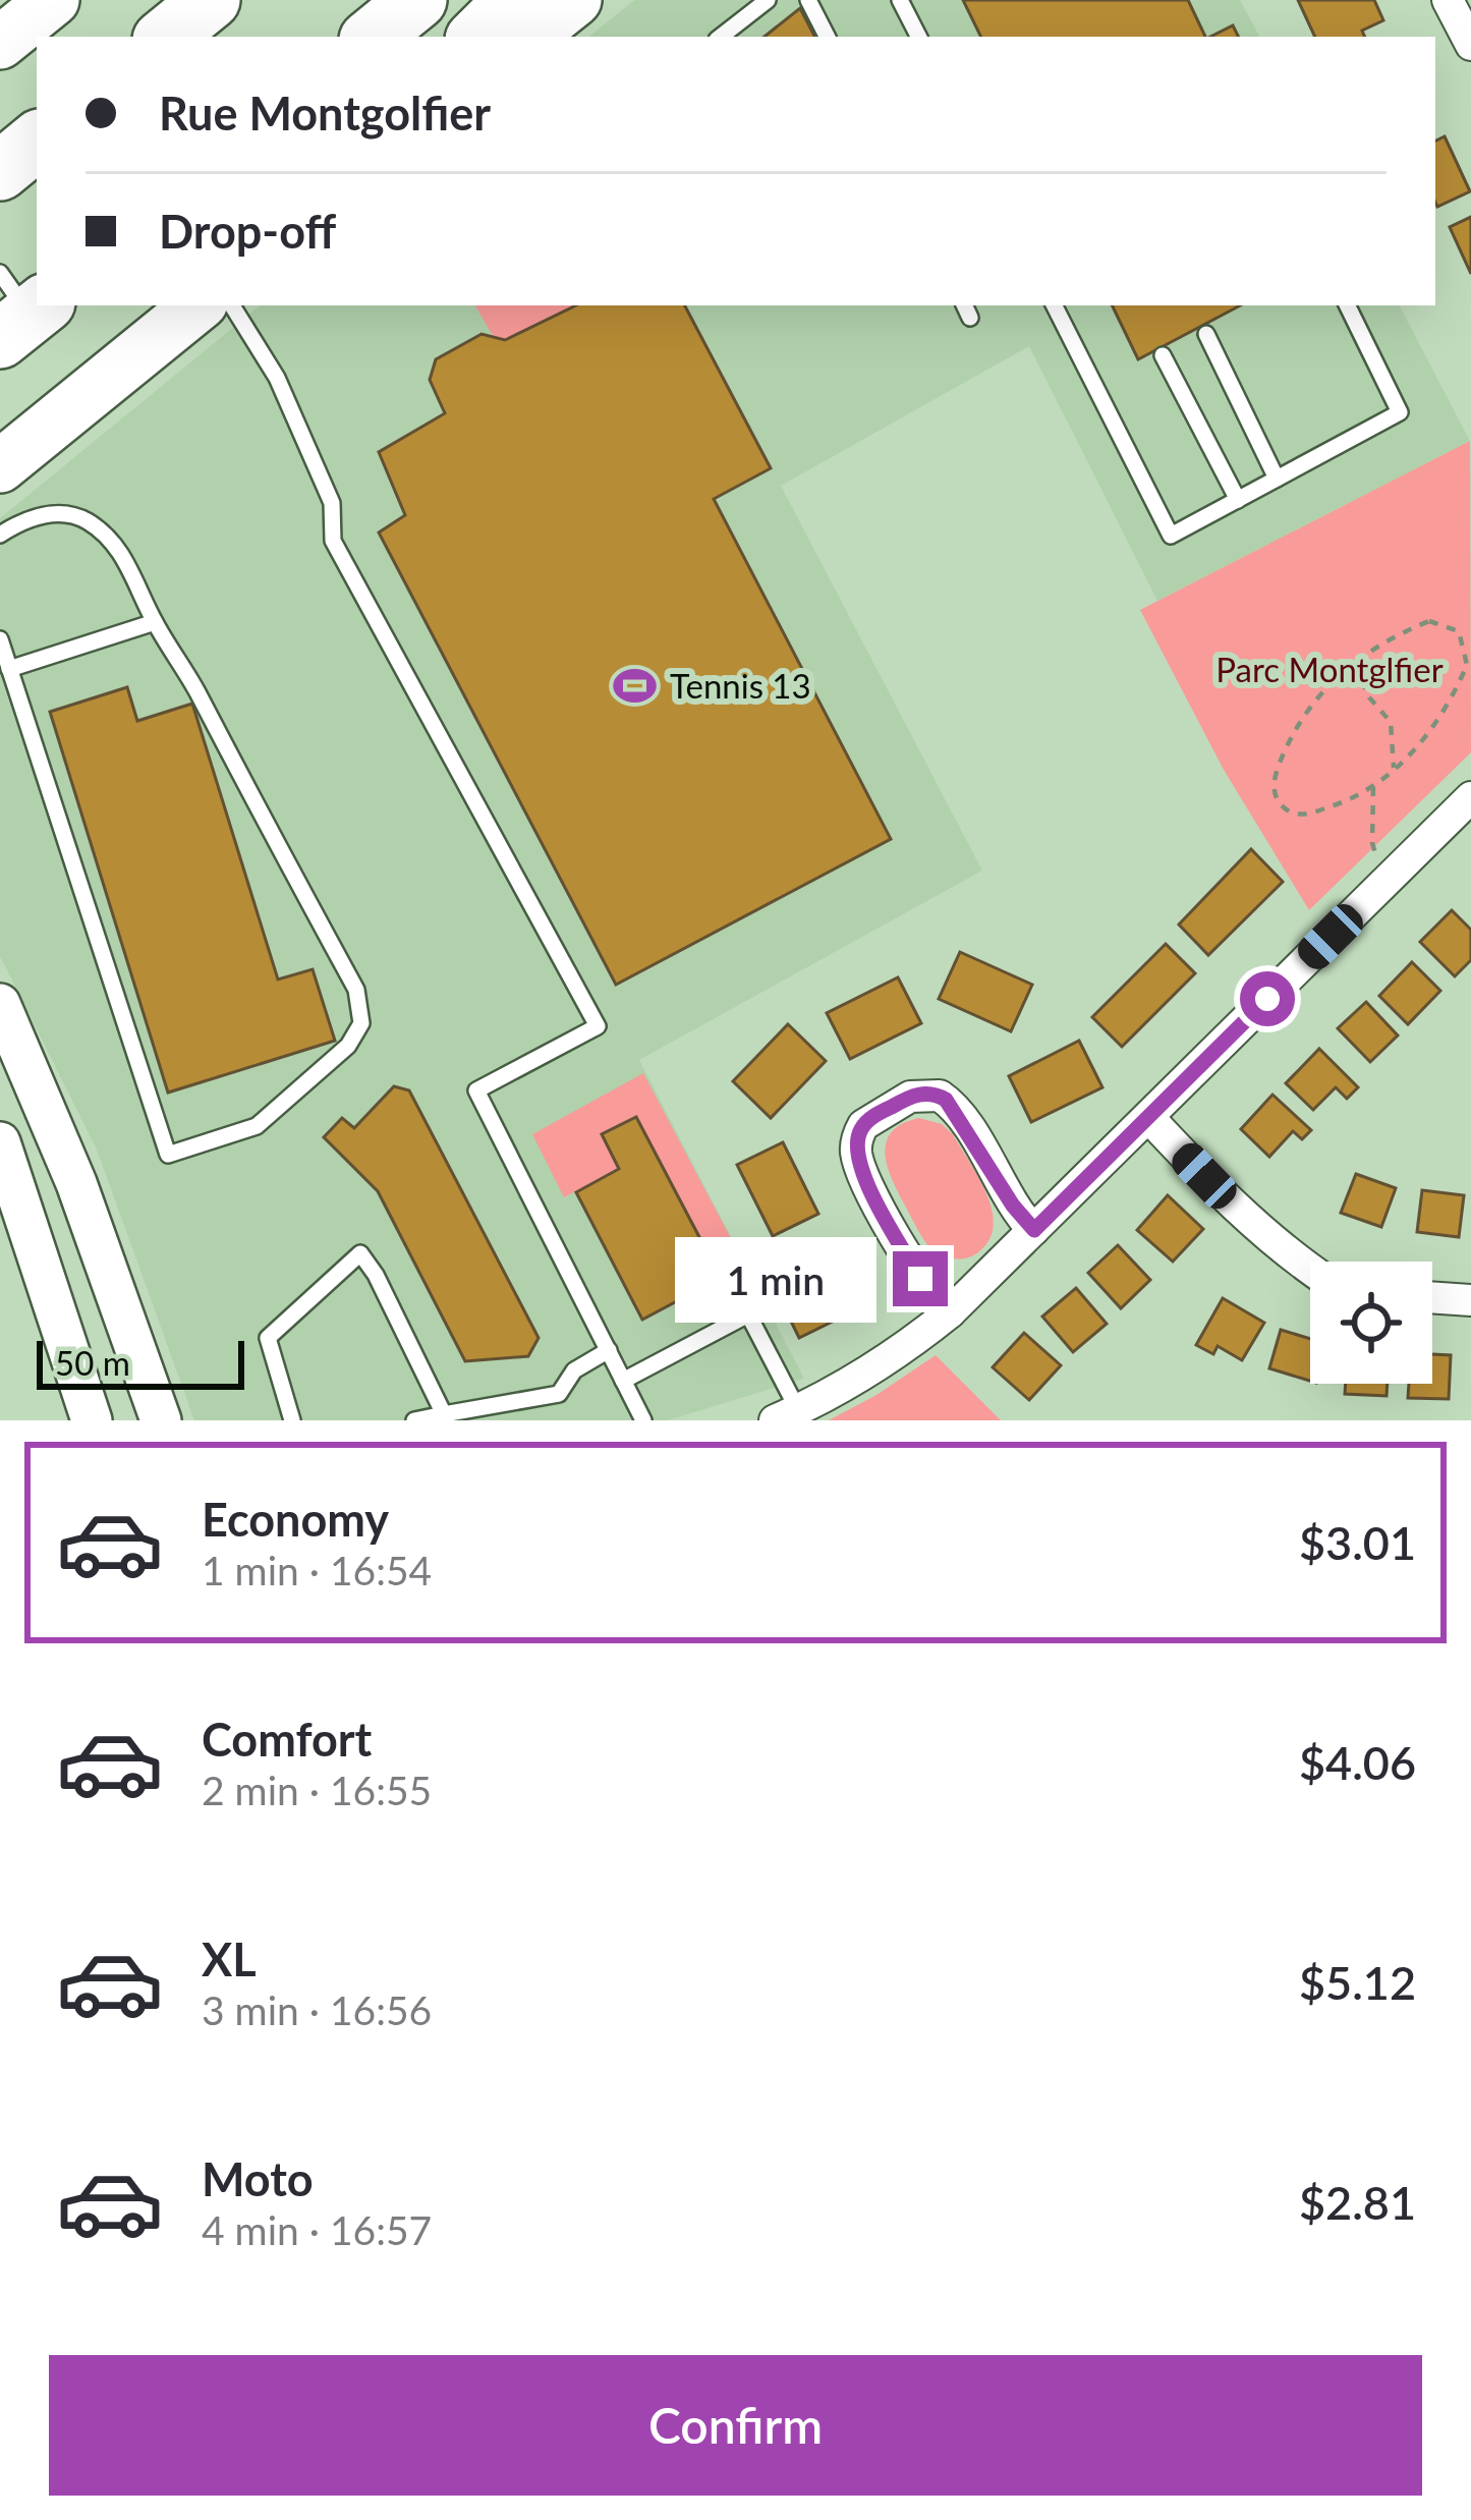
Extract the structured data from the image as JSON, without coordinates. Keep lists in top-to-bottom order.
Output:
{
  "parks": ["Parc Montglfier"],
  "places": {
    "sports": ["Tennis 13"]
  },
  "scale_bar": "50 m",
  "page": {
    "banner": ["Rue Montgolfier", "Drop-off"],
    "bubble": "1 min",
    "scale": "50 m",
    "list": [
      {
        "name": "Economy",
        "note": "1 min · 16:54",
        "value": "$3.01"
      },
      {
        "name": "Comfort",
        "note": "2 min · 16:55",
        "value": "$4.06"
      },
      {
        "name": "XL",
        "note": "3 min · 16:56",
        "value": "$5.12"
      },
      {
        "name": "Moto",
        "note": "4 min · 16:57",
        "value": "$2.81"
      }
    ],
    "buttons": "Confirm"
  }
}
